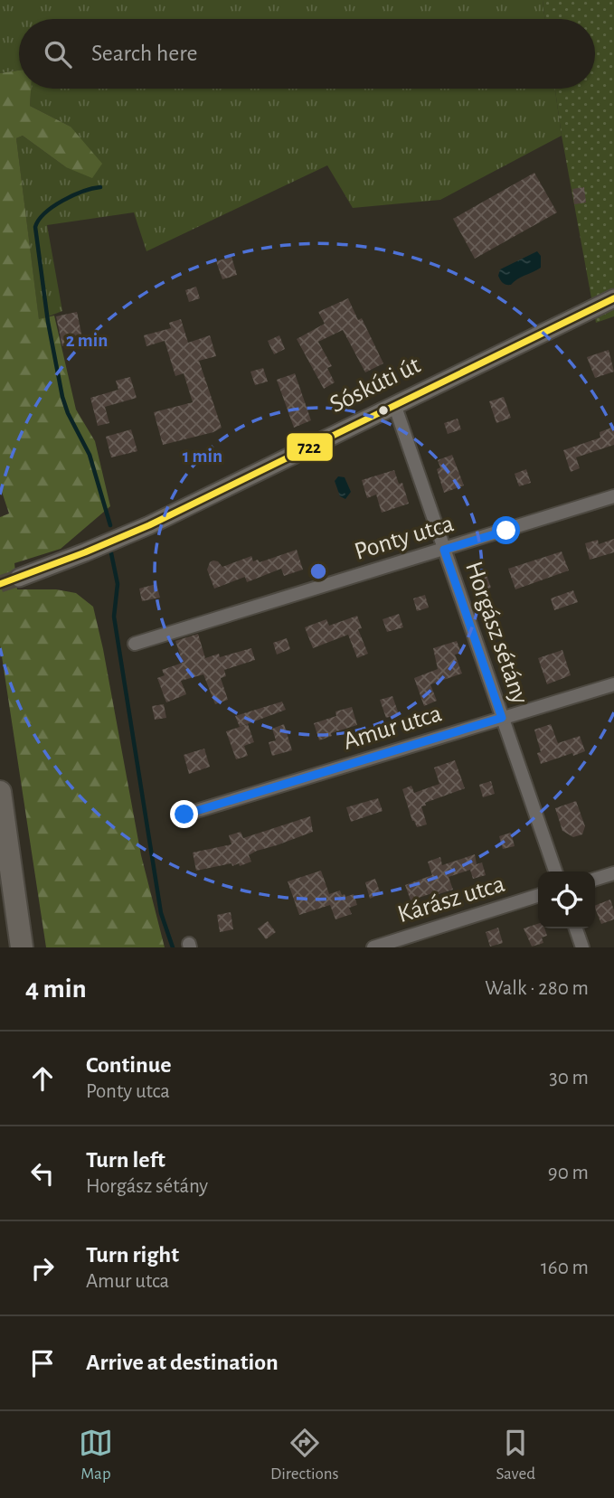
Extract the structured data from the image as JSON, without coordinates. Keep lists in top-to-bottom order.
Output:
{
  "streets": {
    "main road": ["Sóskúti út"],
    "street": [
      "Ponty utca",
      "Horgász sétány",
      "Amur utca",
      "Kárász utca"
    ]
  },
  "crossings": [
    ["Sóskúti út", "Horgász sétány"],
    ["Ponty utca", "Horgász sétány"],
    ["Horgász sétány", "Amur utca"]
  ],
  "lines": ["transit line 722"],
  "page": {
    "search": "Search here",
    "heading": ["4 min", "Walk · 280 m"],
    "list": [
      ["Continue", "Ponty utca", "30 m"],
      ["Turn left", "Horgász sétány", "90 m"],
      ["Turn right", "Amur utca", "160 m"],
      "Arrive at destination"
    ],
    "nav": ["Map", "Directions", "Saved"]
  },
  "rings": ["2 min", "1 min"]
}
